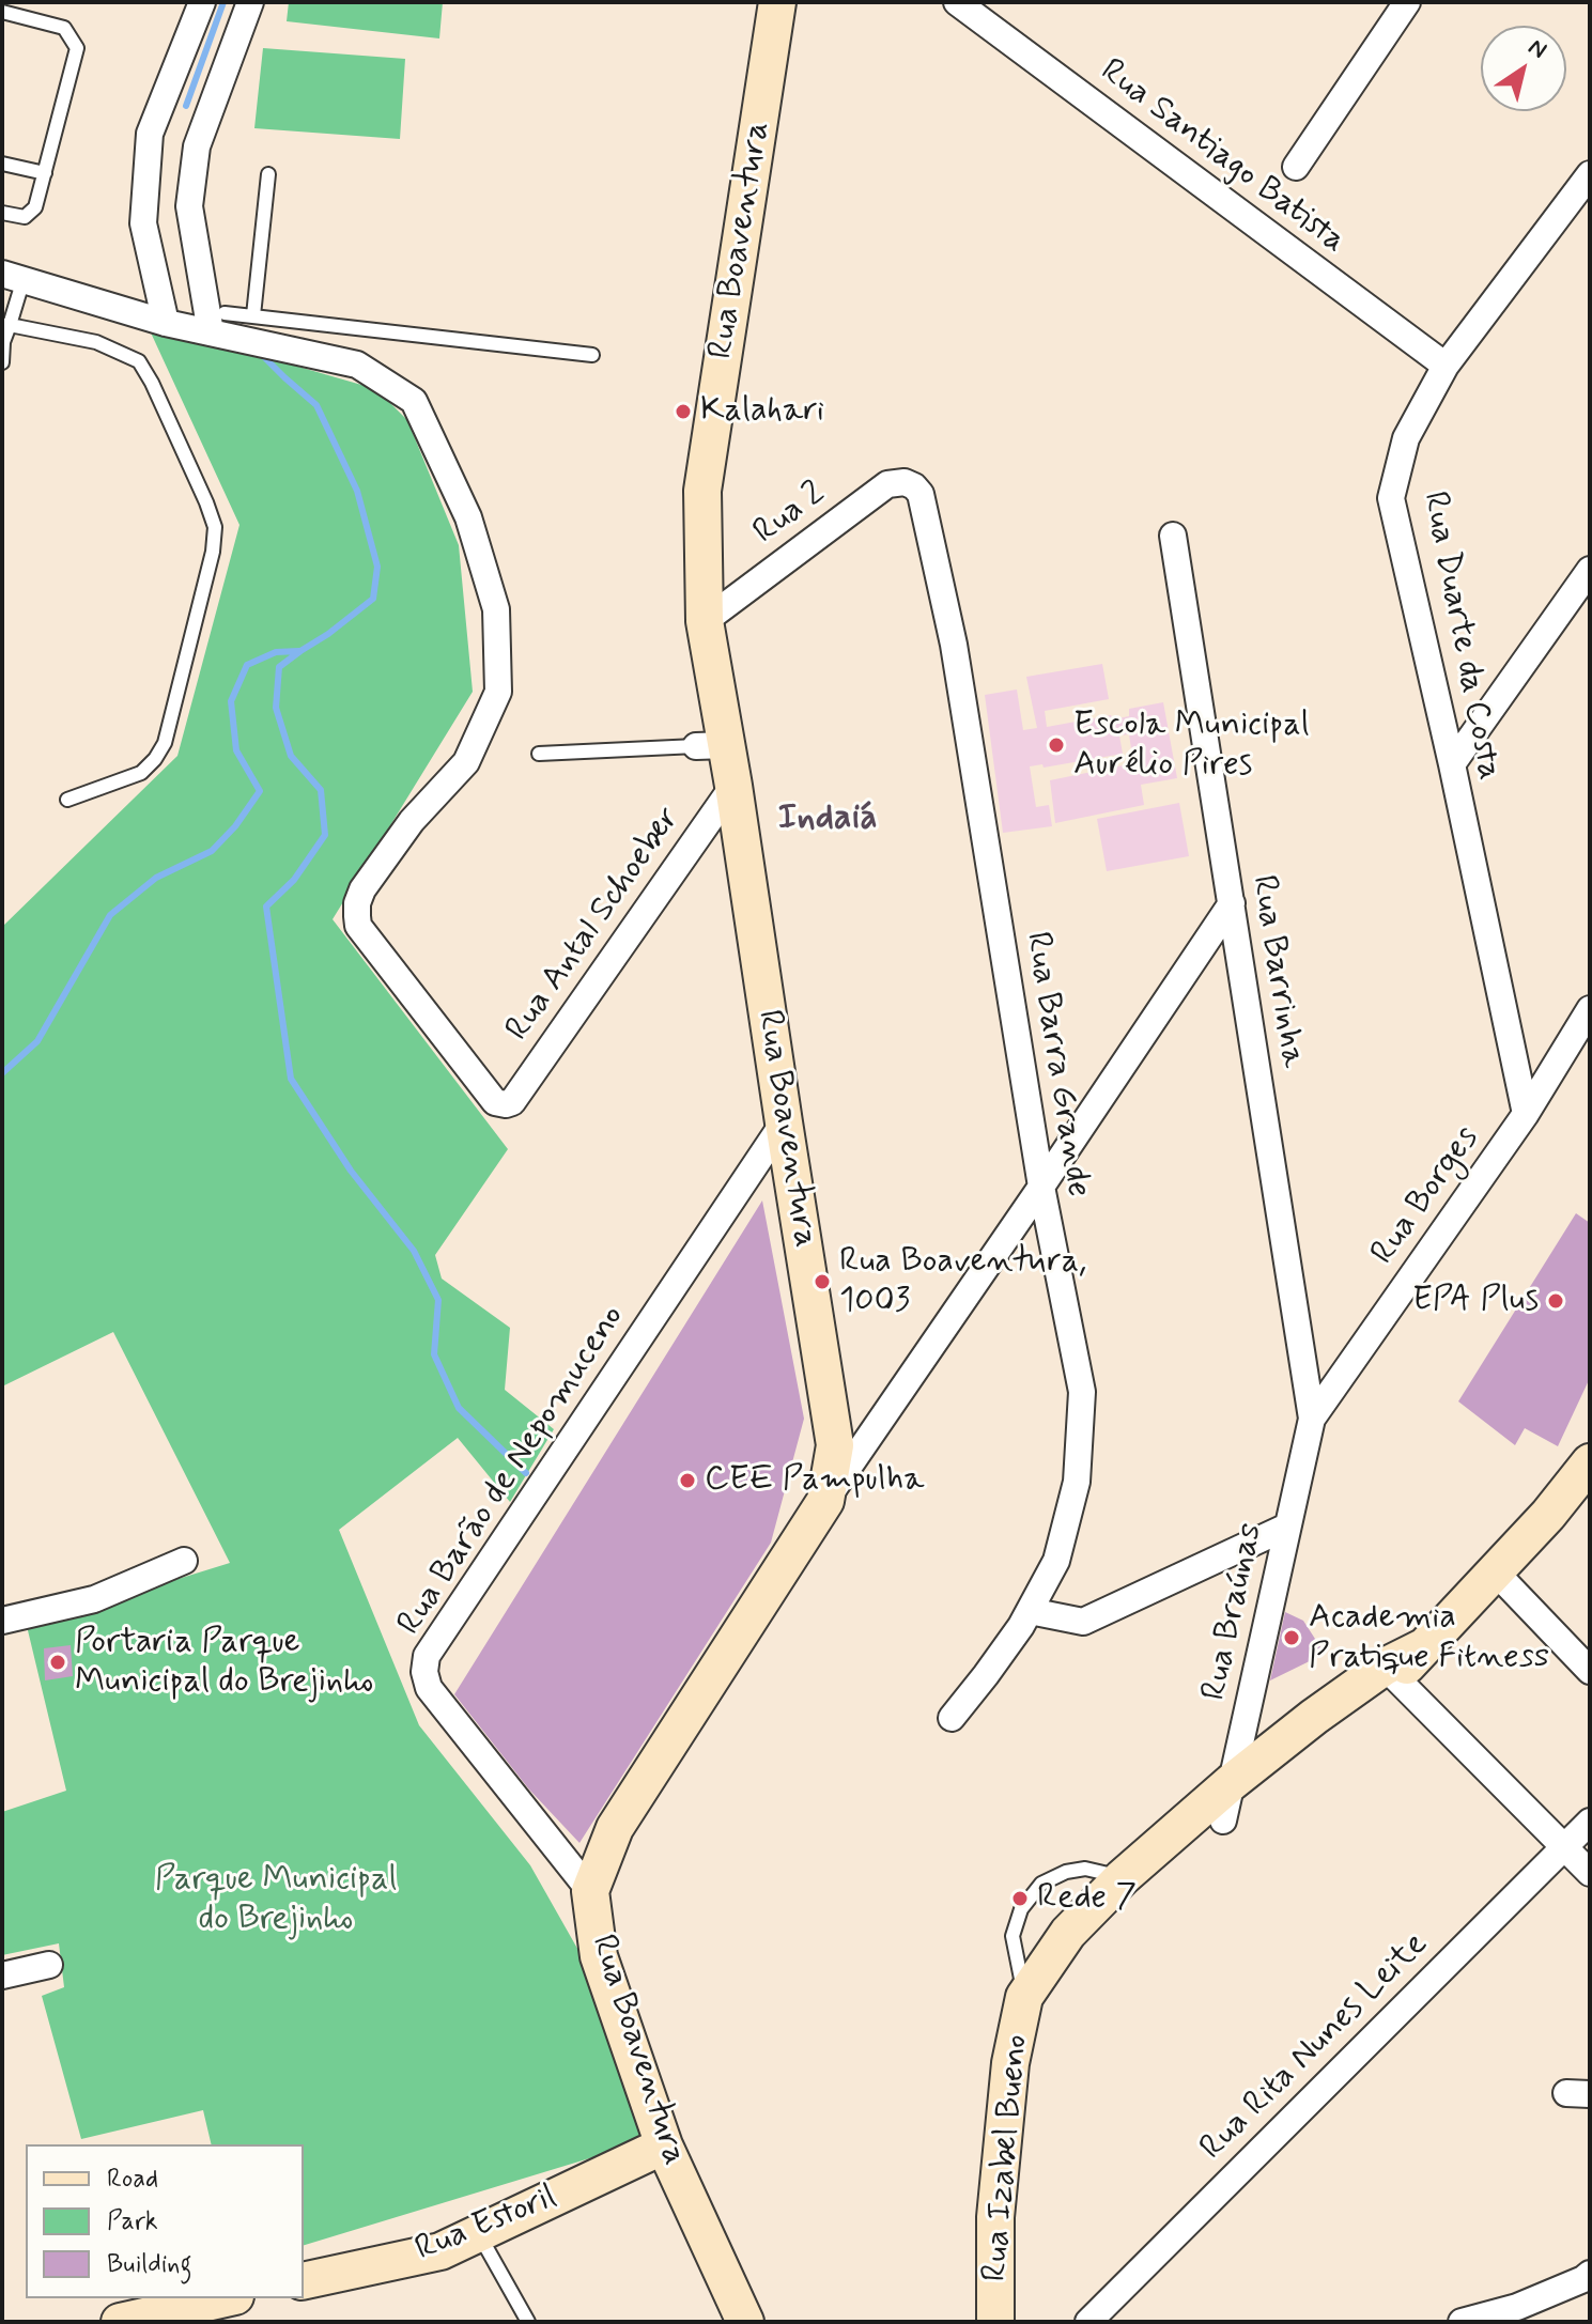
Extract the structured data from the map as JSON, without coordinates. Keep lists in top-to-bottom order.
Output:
{
  "streets": {
    "street": [
      "Rua Santiago Batista",
      "Rua Boaventura",
      "Rua 2",
      "Rua Duarte da Costa",
      "Rua Antal Schoeber",
      "Rua Barrinha",
      "Rua Barra Grande",
      "Rua Borges",
      "Rua Barão de Nepomuceno",
      "Rua Braúnas",
      "Rua Rita Nunes Leite",
      "Rua Izabel Bueno",
      "Rua Estoril"
    ]
  },
  "crossings": [
    ["Rua Santiago Batista", "Rua Duarte da Costa"],
    ["Rua Boaventura", "Rua 2"],
    ["Rua Boaventura", "Rua Antal Schoeber"],
    ["Rua Boaventura", "Rua Barão de Nepomuceno"],
    ["Rua Boaventura", "Rua Estoril"],
    ["Rua 2", "Rua Barra Grande"],
    ["Rua Duarte da Costa", "Rua Borges"],
    ["Rua Barrinha", "Rua Borges"],
    ["Rua Barrinha", "Rua Braúnas"],
    ["Rua Borges", "Rua Braúnas"],
    ["Rua Braúnas", "Rua Izabel Bueno"]
  ],
  "districts": ["Indaiá"],
  "parks": ["Parque Municipal do Brejinho"],
  "places": [
    "Kalahari",
    "Escola Municipal Aurélio Pires",
    "Rua Boaventura, 1003",
    "EPA Plus",
    "CEE Pampulha",
    "Academia Pratique Fitness",
    "Portaria Parque Municipal do Brejinho",
    "Rede 7"
  ],
  "legend": ["Road", "Park", "Building"],
  "north": "top right"
}
